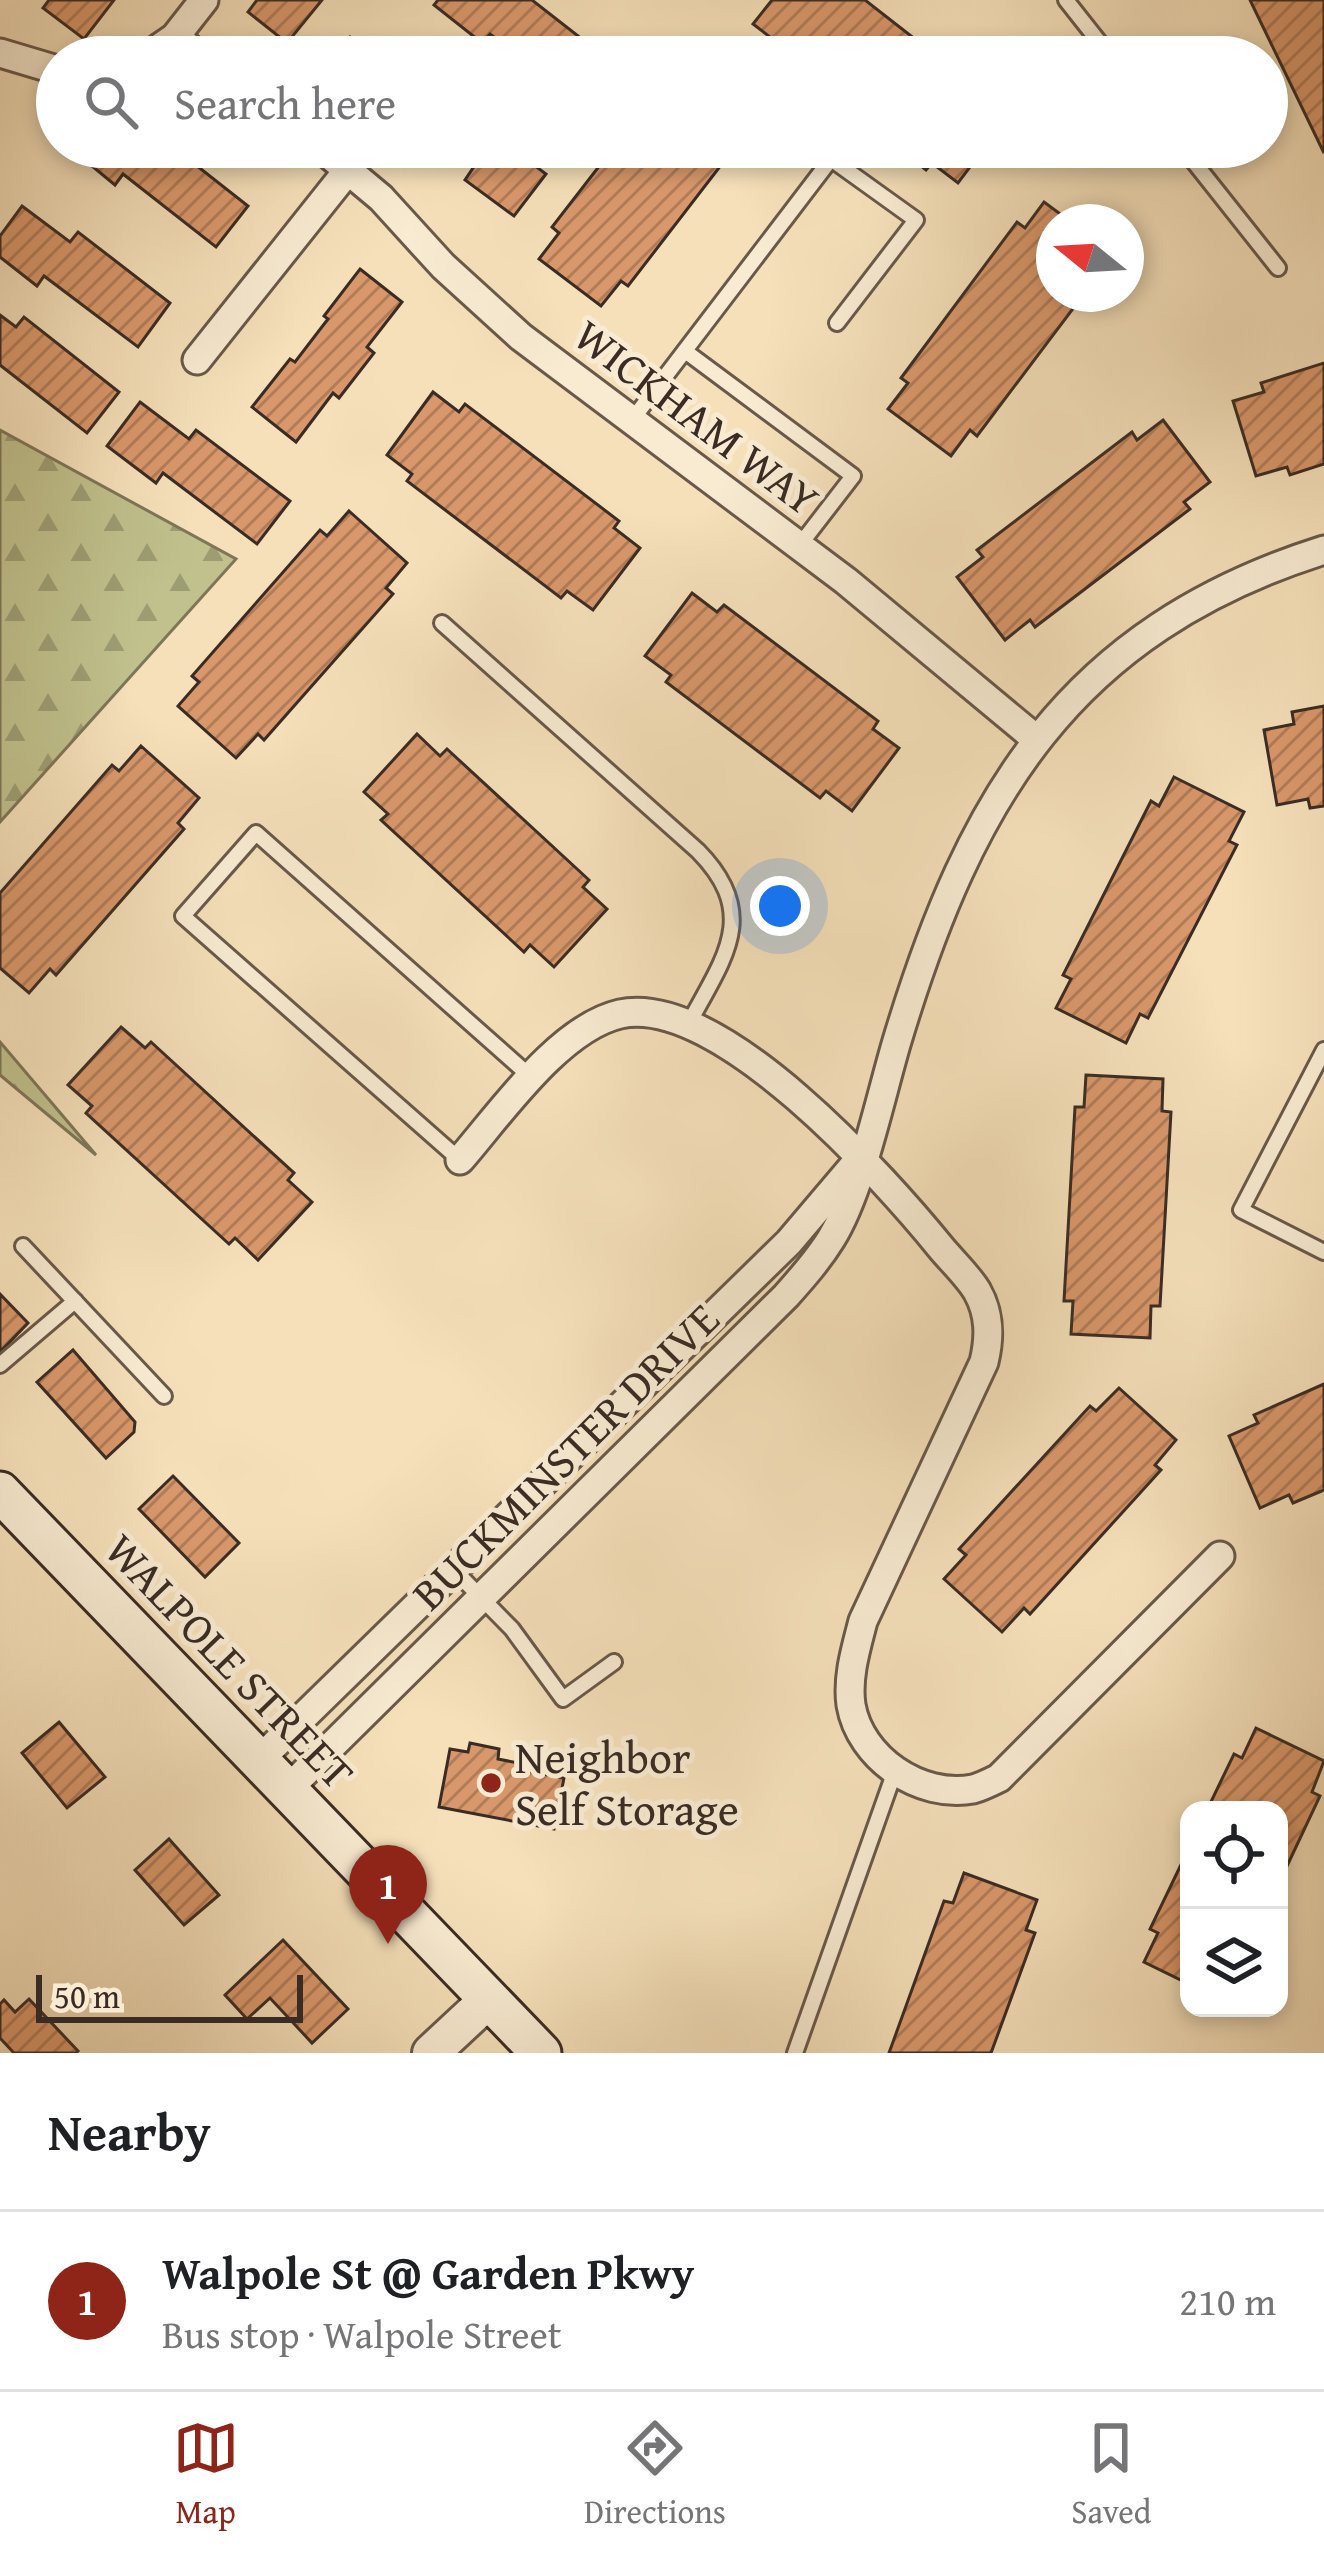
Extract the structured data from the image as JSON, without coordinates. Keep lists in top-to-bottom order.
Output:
{
  "streets": {
    "main road": ["WALPOLE STREET"],
    "street": ["WICKHAM WAY", "BUCKMINSTER DRIVE"]
  },
  "crossings": [
    ["WICKHAM WAY", "BUCKMINSTER DRIVE"],
    ["BUCKMINSTER DRIVE", "WALPOLE STREET"]
  ],
  "places": ["Neighbor Self Storage"],
  "scale_bar": "50 m",
  "north": "left",
  "page": {
    "search": "Search here",
    "pins": "1",
    "scale": "50 m",
    "heading": "Nearby",
    "list": [
      {
        "mark": "1",
        "name": "Walpole St @ Garden Pkwy",
        "note": "Bus stop · Walpole Street",
        "value": "210 m"
      }
    ],
    "nav": ["Map", "Directions", "Saved"]
  }
}
